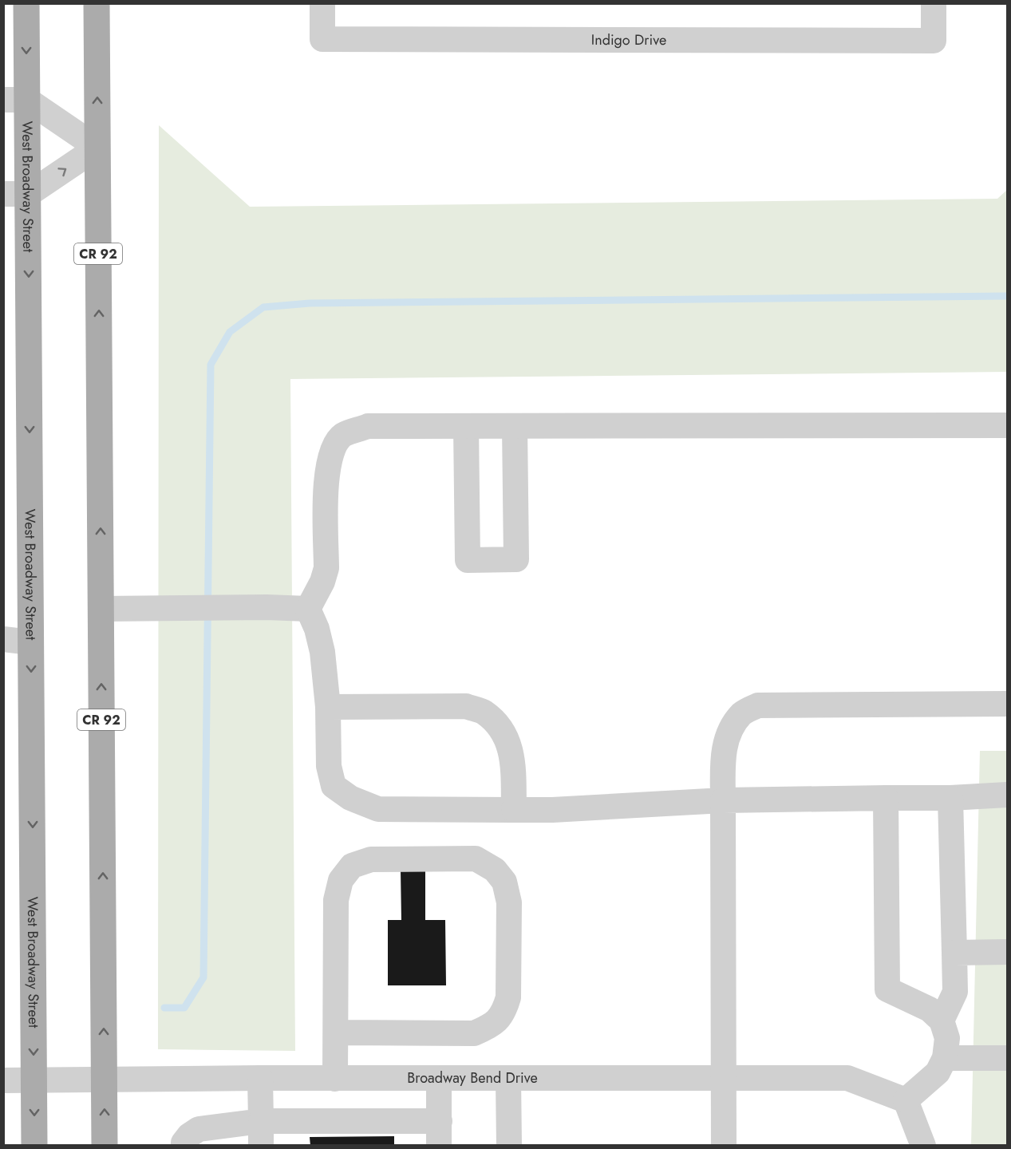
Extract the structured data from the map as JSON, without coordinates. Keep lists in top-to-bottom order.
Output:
{
  "streets": {
    "main road": ["West Broadway Street", "CR 92"],
    "street": ["Indigo Drive", "Broadway Bend Drive"]
  },
  "crossings": [
    ["West Broadway Street", "Broadway Bend Drive"],
    ["CR 92", "Broadway Bend Drive"]
  ]
}
